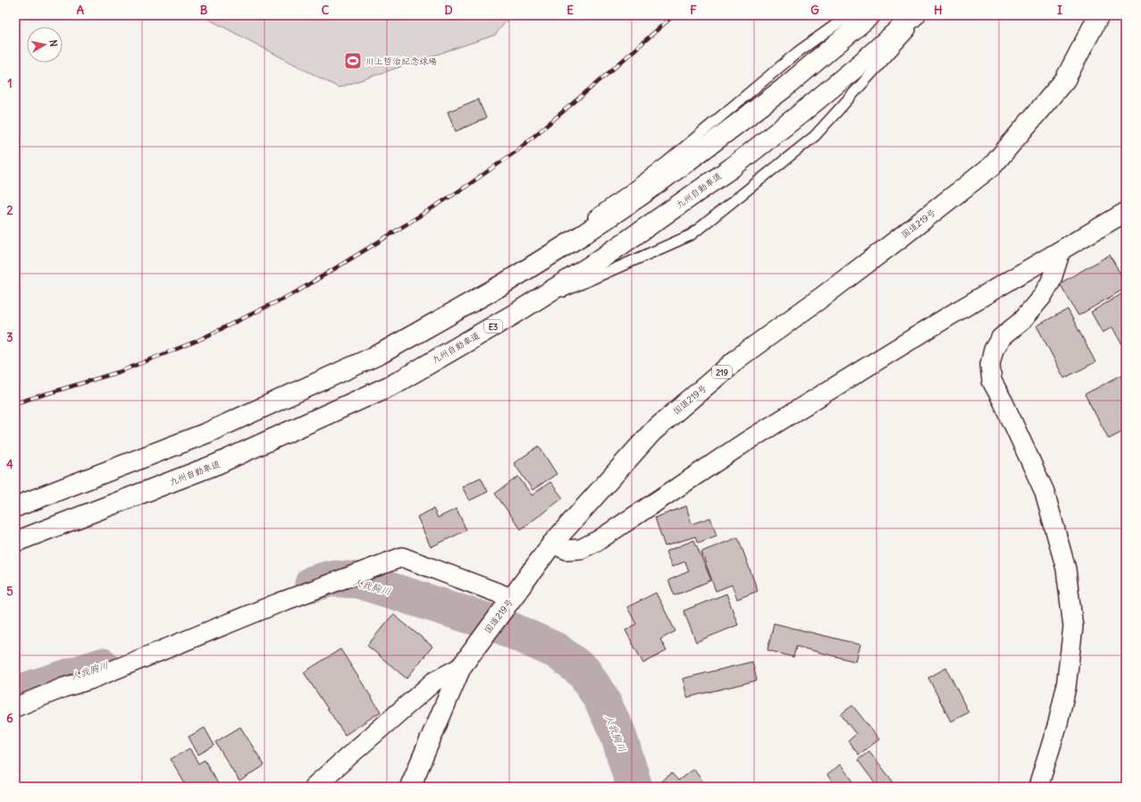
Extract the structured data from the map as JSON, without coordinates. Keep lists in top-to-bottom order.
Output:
{
  "streets": {
    "highway": [
      "九州自動車道",
      "国道219号",
      "E3",
      "219"
    ]
  },
  "water": ["人我胸川"],
  "places": {
    "sports": ["川上哲治記念球場"]
  },
  "north": "right",
  "grid": {
    "columns": [
      "A",
      "B",
      "C",
      "D",
      "E",
      "F",
      "G",
      "H",
      "I"
    ],
    "rows": [
      "1",
      "2",
      "3",
      "4",
      "5",
      "6"
    ]
  }
}
